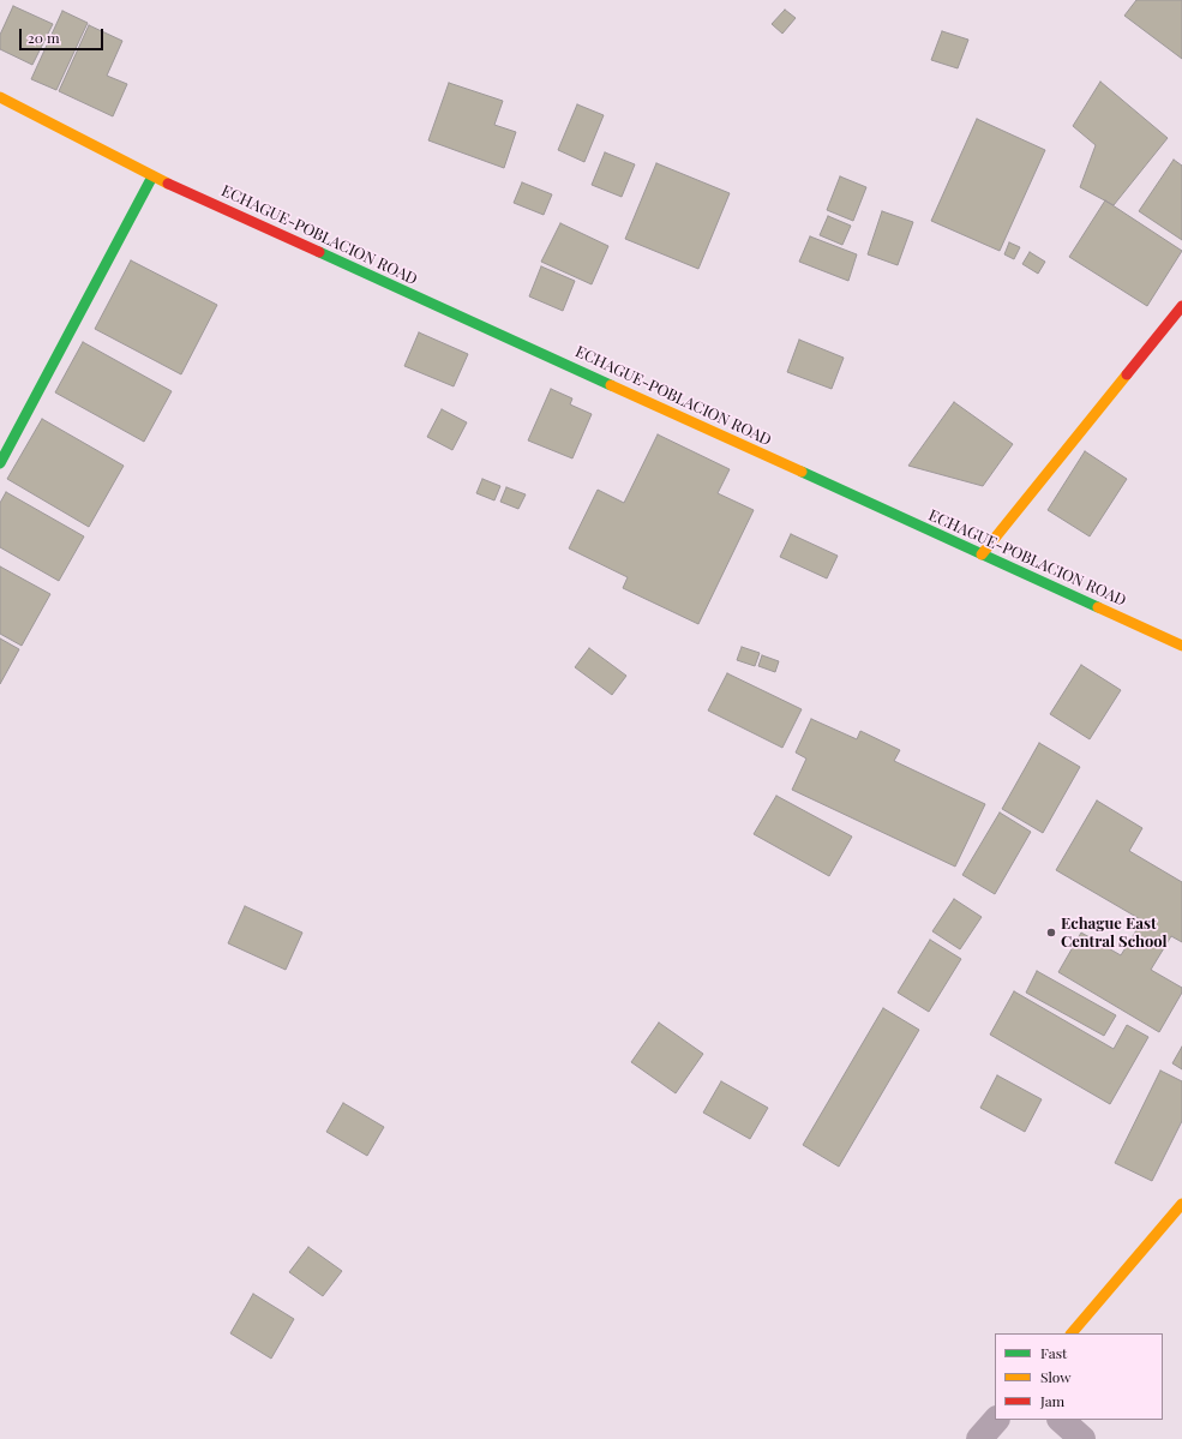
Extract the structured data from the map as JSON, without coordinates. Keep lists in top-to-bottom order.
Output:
{
  "streets": {
    "main road": ["ECHAGUE-POBLACION ROAD"]
  },
  "places": ["Echague East Central School"],
  "legend": ["Fast", "Slow", "Jam"],
  "scale_bar": "20 m"
}
